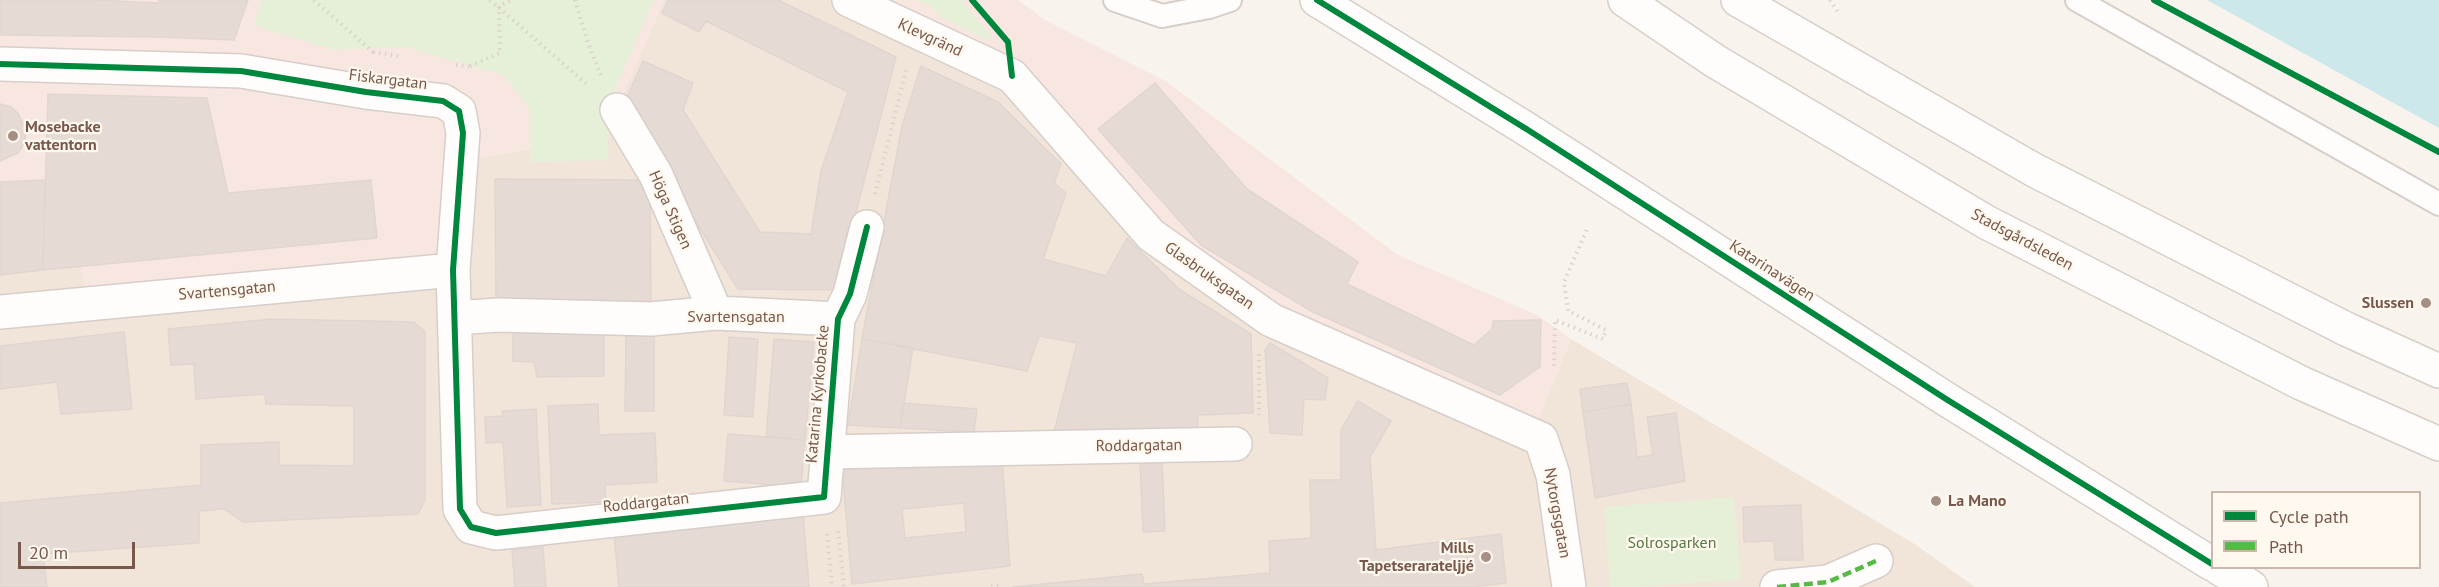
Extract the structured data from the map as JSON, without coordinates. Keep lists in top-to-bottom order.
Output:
{
  "streets": {
    "street": [
      "Klevgränd",
      "Fiskargatan",
      "Höga Stigen",
      "Stadsgårdsleden",
      "Katarinavägen",
      "Glasbruksgatan",
      "Svartensgatan",
      "Katarina Kyrkobacke",
      "Roddargatan",
      "Nytorgsgatan"
    ]
  },
  "crossings": [
    ["Klevgränd", "Glasbruksgatan"],
    ["Fiskargatan", "Svartensgatan"],
    ["Fiskargatan", "Roddargatan"],
    ["Höga Stigen", "Svartensgatan"],
    ["Glasbruksgatan", "Nytorgsgatan"],
    ["Svartensgatan", "Katarina Kyrkobacke"],
    ["Katarina Kyrkobacke", "Roddargatan"]
  ],
  "parks": ["Solrosparken"],
  "places": [
    "Mosebacke vattentorn",
    "Slussen",
    "La Mano",
    "Mills Tapetserarateljjé"
  ],
  "legend": ["Cycle path", "Path"],
  "scale_bar": "20 m"
}
